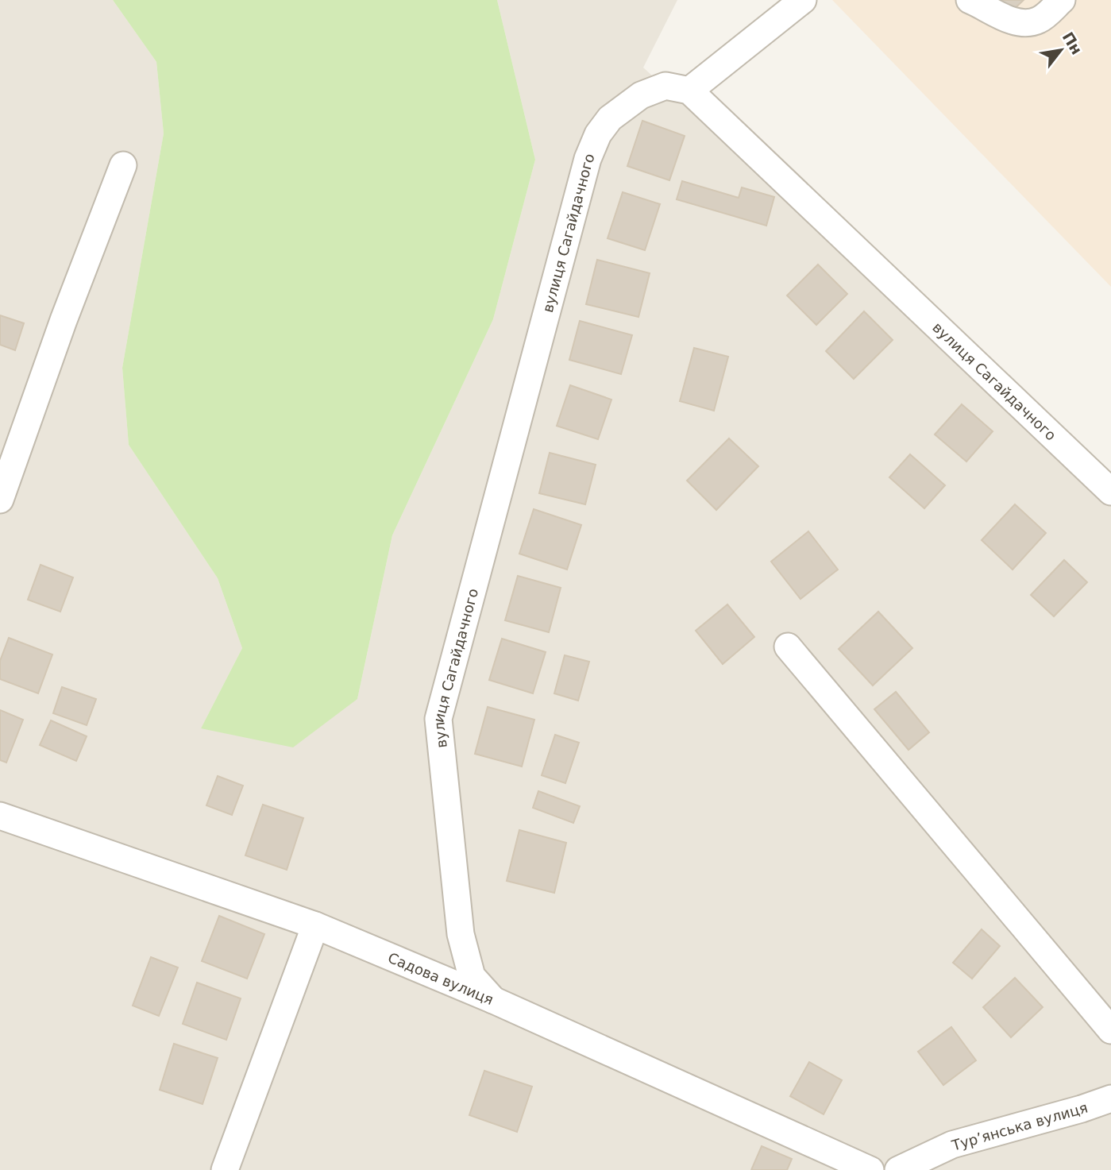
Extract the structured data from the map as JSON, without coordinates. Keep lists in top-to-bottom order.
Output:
{
  "streets": {
    "street": ["вулиця Сагайдачного", "Садова вулиця", "Турʼянська вулиця"]
  },
  "crossings": [
    ["вулиця Сагайдачного", "Садова вулиця"]
  ],
  "north": "top right"
}
